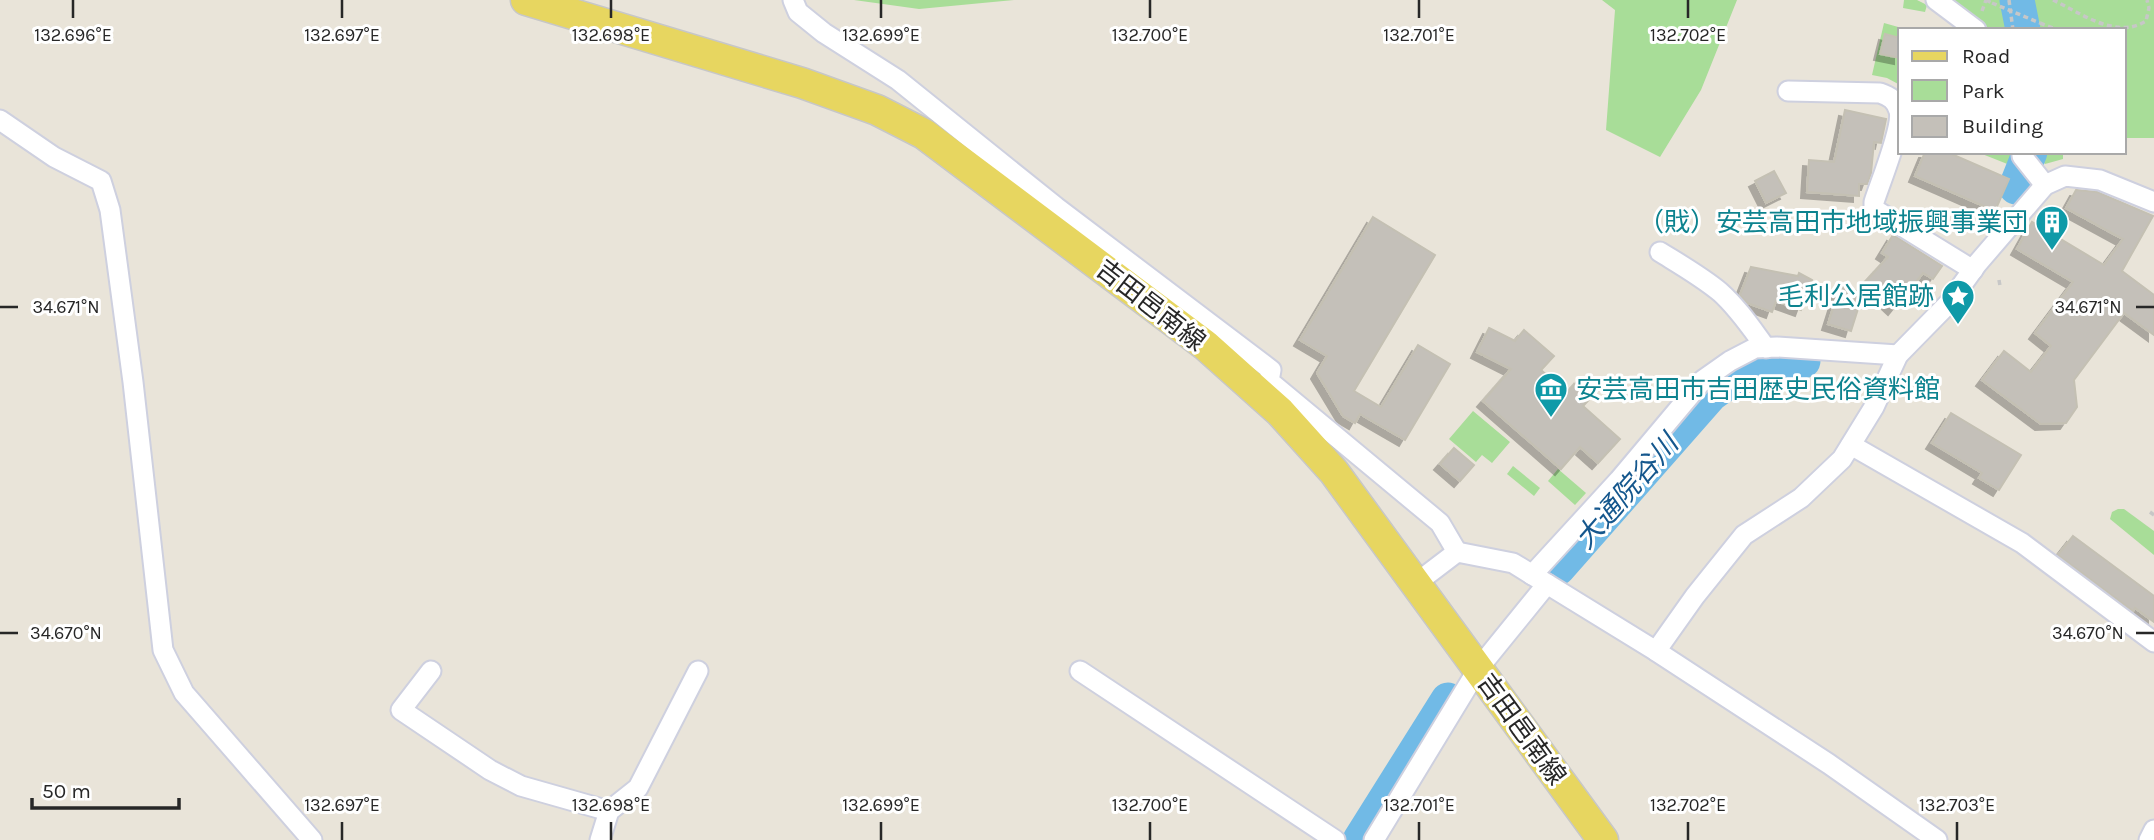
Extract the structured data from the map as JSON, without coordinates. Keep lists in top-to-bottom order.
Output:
{
  "streets": {
    "main road": ["吉田邑南線"]
  },
  "water": ["大通院谷川"],
  "places": {
    "building": ["（戝）安芸高田市地域振興事業団"],
    "place": ["毛利公居館跡"],
    "museum": ["安芸高田市吉田歴史民俗資料館"]
  },
  "legend": ["Road", "Park", "Building"],
  "scale_bar": "50 m",
  "coordinates": [
    "132.696°E",
    "132.697°E",
    "132.698°E",
    "132.699°E",
    "132.700°E",
    "132.701°E",
    "132.702°E",
    "34.671°N",
    "34.670°N",
    "132.703°E"
  ]
}
